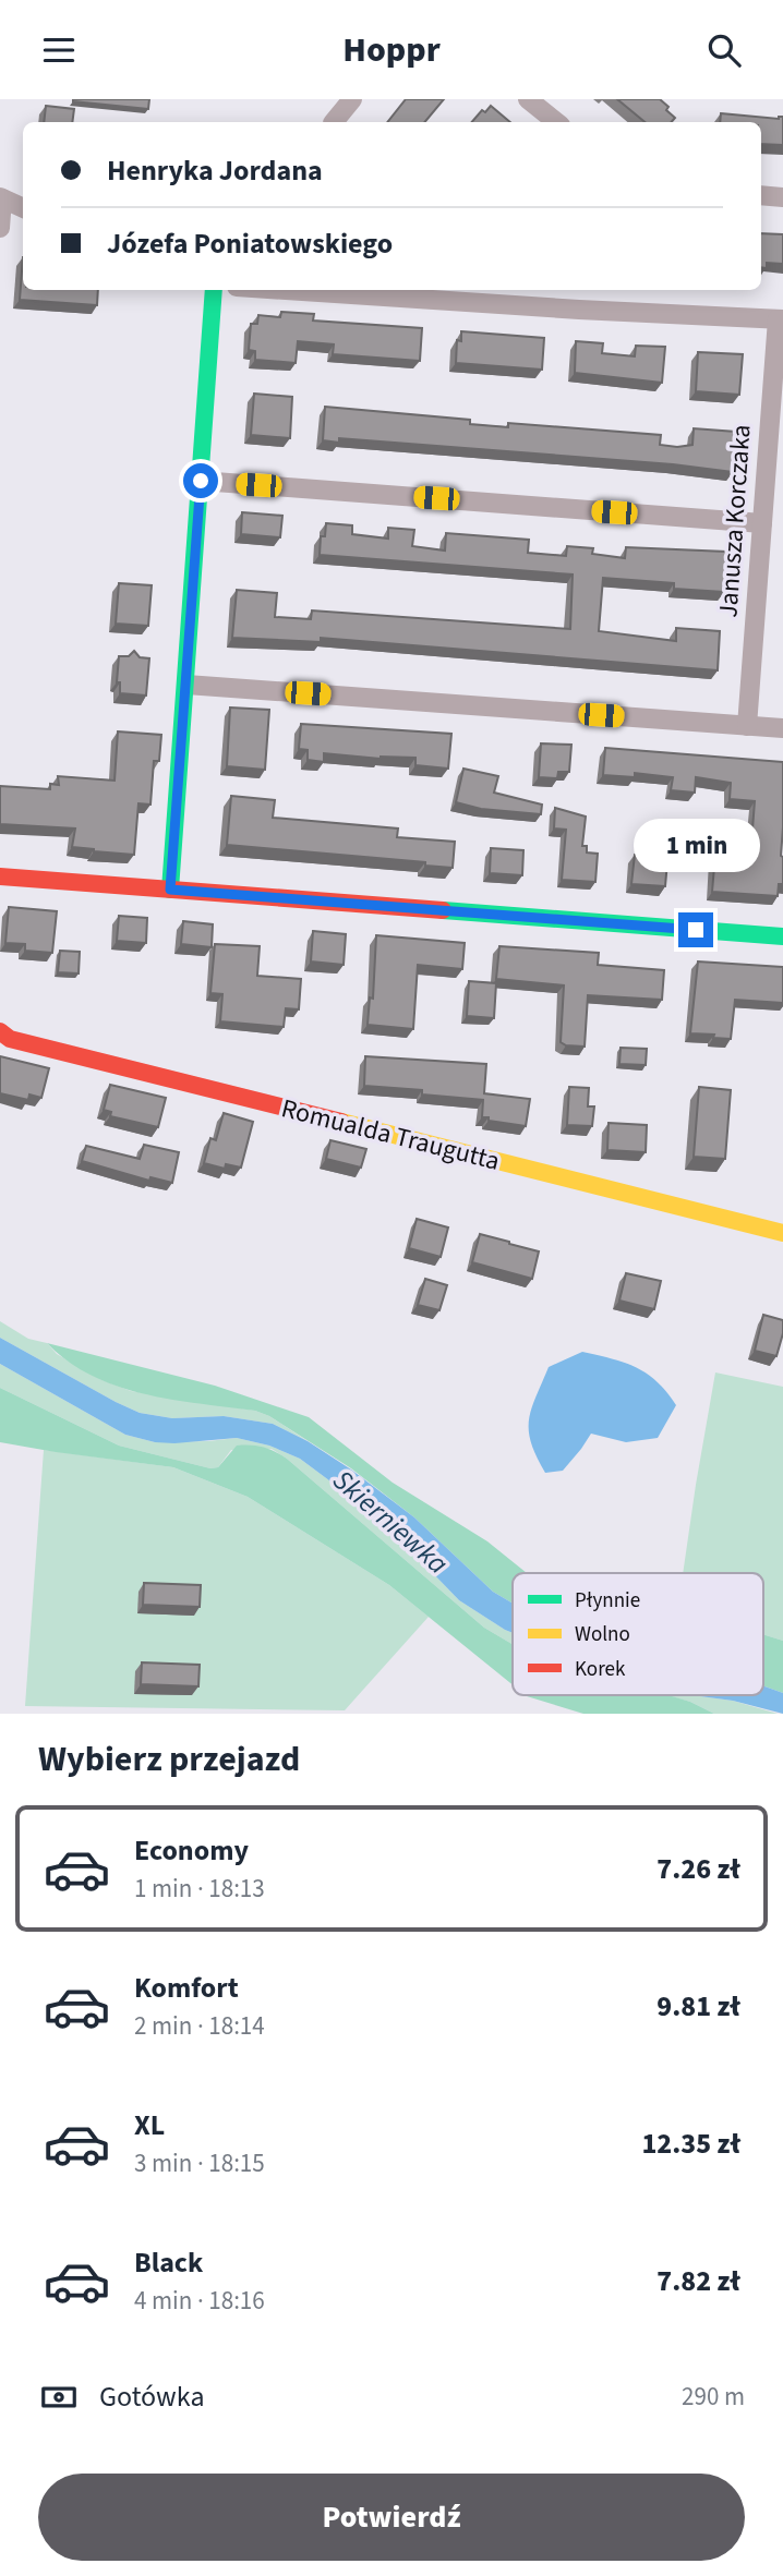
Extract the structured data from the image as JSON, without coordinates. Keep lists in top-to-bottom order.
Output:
{
  "streets": {
    "street": ["Janusza Korczaka", "Romualda Traugutta"]
  },
  "water": ["Skierniewka"],
  "legend": ["Płynnie", "Wolno", "Korek"],
  "page": {
    "header": "Hoppr",
    "banner": ["Henryka Jordana", "Józefa Poniatowskiego"],
    "bubble": "1 min",
    "heading": "Wybierz przejazd",
    "list": [
      {
        "name": "Economy",
        "note": "1 min · 18:13",
        "value": "7.26 zł"
      },
      {
        "name": "Komfort",
        "note": "2 min · 18:14",
        "value": "9.81 zł"
      },
      {
        "name": "XL",
        "note": "3 min · 18:15",
        "value": "12.35 zł"
      },
      {
        "name": "Black",
        "note": "4 min · 18:16",
        "value": "7.82 zł"
      }
    ],
    "pay": ["Gotówka", "290 m"],
    "buttons": "Potwierdź"
  }
}
